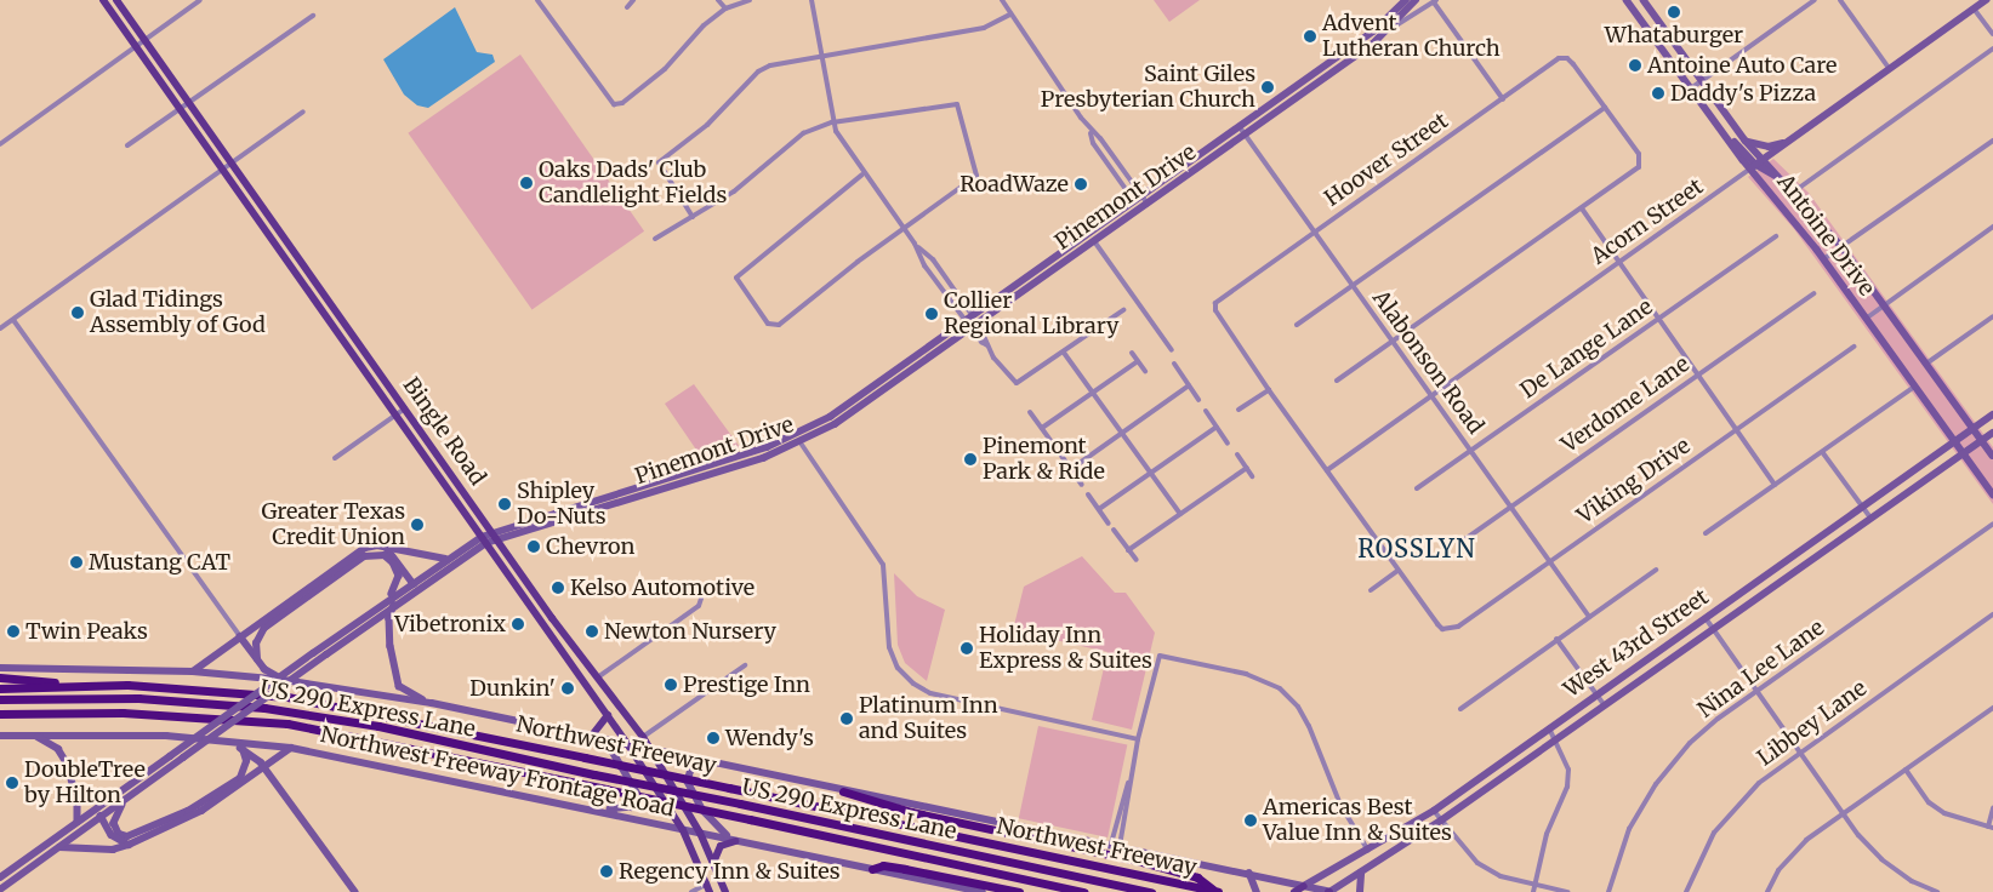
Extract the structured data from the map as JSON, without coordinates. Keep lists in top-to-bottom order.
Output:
{
  "streets": {
    "highway": ["US 290 Express Lane", "Northwest Freeway"],
    "main road": [
      "Pinemont Drive",
      "Acorn Street",
      "Antoine Drive",
      "Bingle Road",
      "West 43rd Street",
      "Northwest Freeway Frontage Road"
    ],
    "street": [
      "Hoover Street",
      "De Lange Lane",
      "Alabonson Road",
      "Verdome Lane",
      "Viking Drive",
      "Nina Lee Lane",
      "Libbey Lane"
    ]
  },
  "crossings": [
    ["Hoover Street", "Alabonson Road"],
    ["Pinemont Drive", "Alabonson Road"],
    ["Pinemont Drive", "Bingle Road"],
    ["Acorn Street", "Antoine Drive"],
    ["Acorn Street", "Alabonson Road"],
    ["Antoine Drive", "West 43rd Street"],
    ["De Lange Lane", "Alabonson Road"],
    ["Alabonson Road", "Verdome Lane"],
    ["Alabonson Road", "Viking Drive"],
    ["Bingle Road", "Northwest Freeway Frontage Road"]
  ],
  "districts": ["ROSSLYN"],
  "places": [
    "Whataburger",
    "Advent Lutheran Church",
    "Antoine Auto Care",
    "Saint Giles Presbyterian Church",
    "Daddy's Pizza",
    "Oaks Dads' Club Candlelight Fields",
    "RoadWaze",
    "Glad Tidings Assembly of God",
    "Collier Regional Library",
    "Pinemont Park & Ride",
    "Shipley Do-Nuts",
    "Greater Texas Credit Union",
    "Chevron",
    "Mustang CAT",
    "Kelso Automotive",
    "Vibetronix",
    "Twin Peaks",
    "Newton Nursery",
    "Holiday Inn Express & Suites",
    "Prestige Inn",
    "Dunkin'",
    "Platinum Inn and Suites",
    "Wendy's",
    "DoubleTree by Hilton",
    "Americas Best Value Inn & Suites",
    "Regency Inn & Suites"
  ]
}
